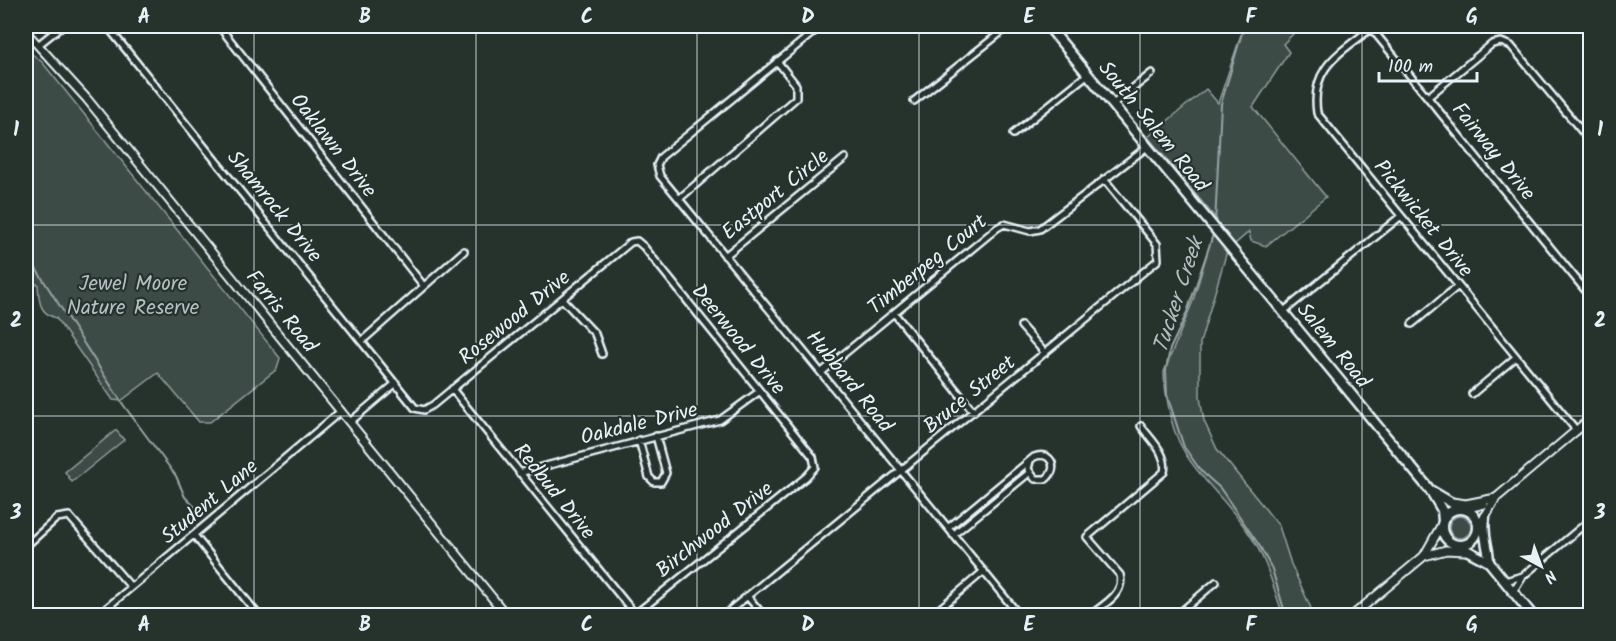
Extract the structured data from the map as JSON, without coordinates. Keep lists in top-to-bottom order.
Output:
{
  "streets": {
    "main road": ["South Salem Road", "Salem Road"],
    "street": [
      "Oaklawn Drive",
      "Fairway Drive",
      "Eastport Circle",
      "Shamrock Drive",
      "Pickwicket Drive",
      "Timberpeg Court",
      "Farris Road",
      "Rosewood Drive",
      "Deerwood Drive",
      "Hubbard Road",
      "Bruce Street",
      "Oakdale Drive",
      "Redbud Drive",
      "Student Lane",
      "Birchwood Drive"
    ]
  },
  "crossings": [
    ["South Salem Road", "Timberpeg Court"],
    ["South Salem Road", "Salem Road"],
    ["Fairway Drive", "Pickwicket Drive"],
    ["Eastport Circle", "Hubbard Road"],
    ["Shamrock Drive", "Rosewood Drive"],
    ["Timberpeg Court", "Hubbard Road"],
    ["Timberpeg Court", "Bruce Street"],
    ["Farris Road", "Student Lane"],
    ["Rosewood Drive", "Deerwood Drive"],
    ["Rosewood Drive", "Redbud Drive"],
    ["Deerwood Drive", "Oakdale Drive"],
    ["Deerwood Drive", "Birchwood Drive"],
    ["Hubbard Road", "Bruce Street"],
    ["Oakdale Drive", "Redbud Drive"],
    ["Redbud Drive", "Birchwood Drive"]
  ],
  "water": ["Tucker Creek"],
  "parks": ["Jewel Moore Nature Reserve"],
  "scale_bar": "100 m",
  "north": "bottom right",
  "grid": {
    "columns": [
      "A",
      "B",
      "C",
      "D",
      "E",
      "F",
      "G"
    ],
    "rows": ["1", "2", "3"]
  }
}
